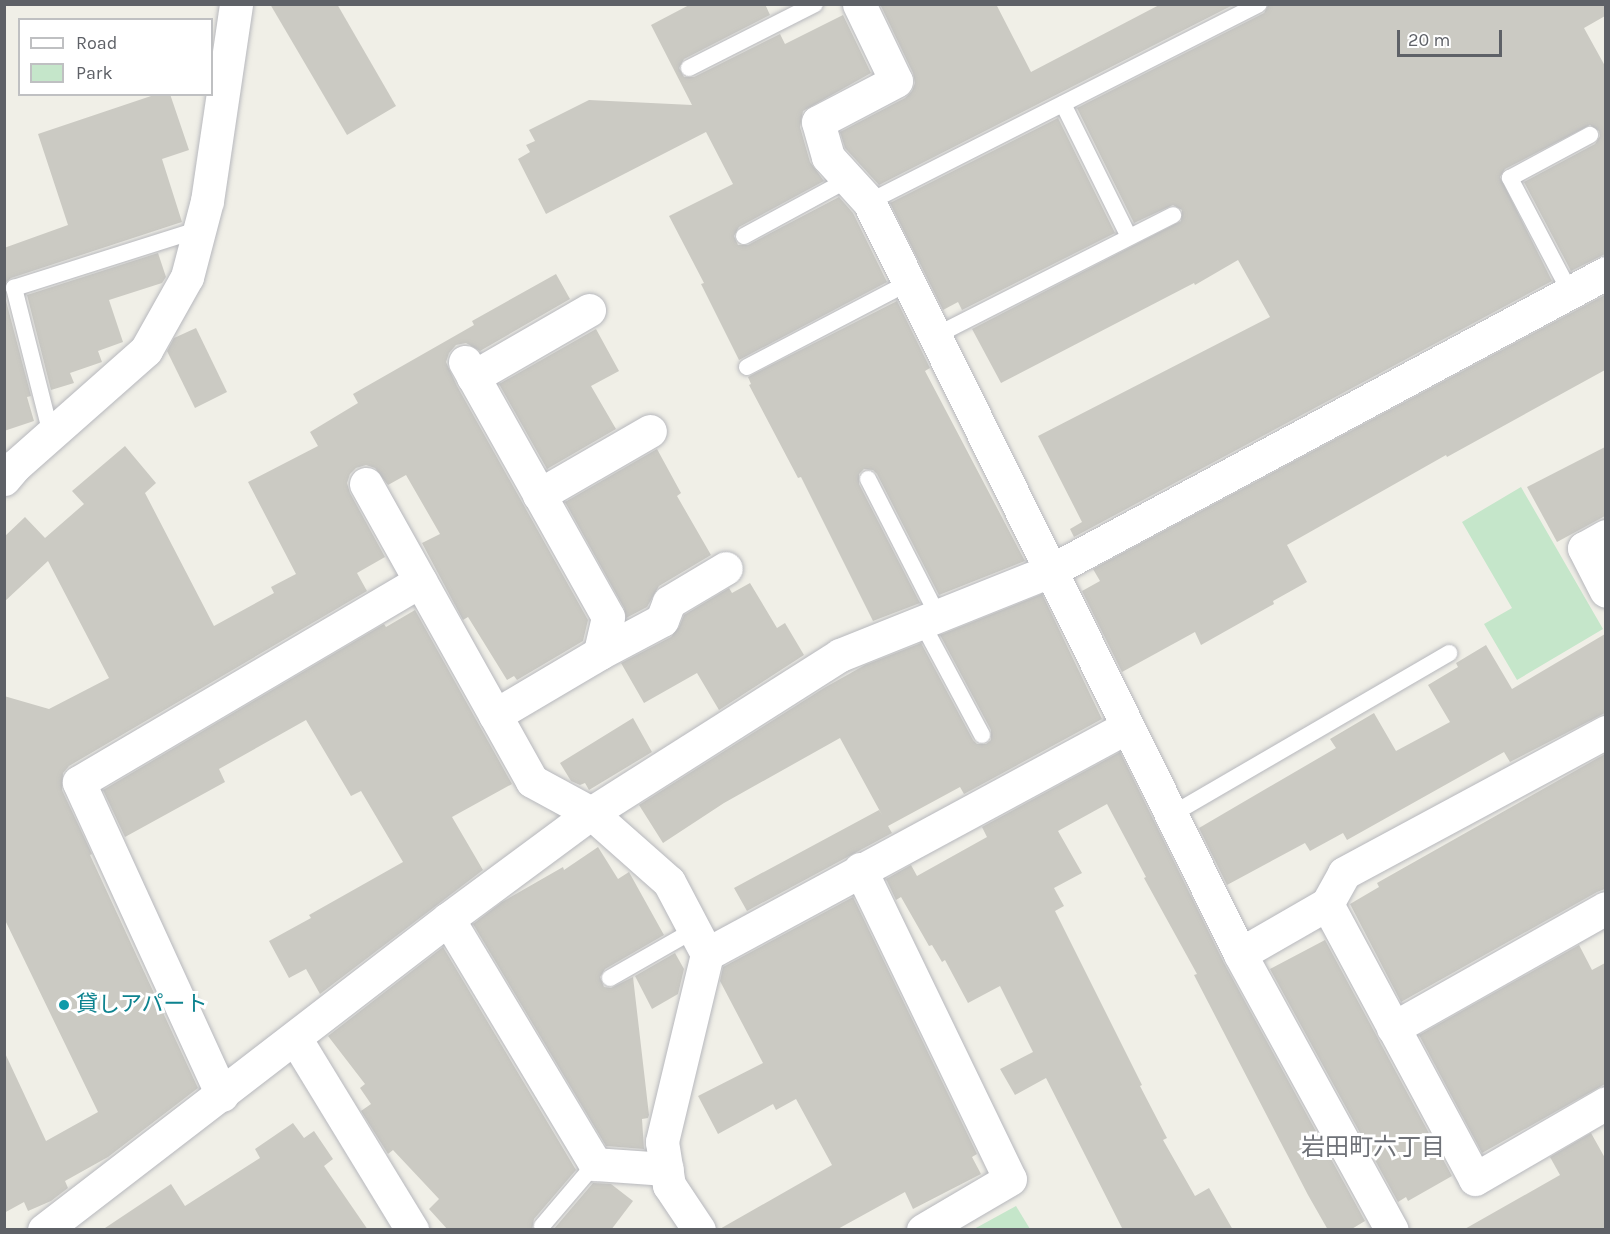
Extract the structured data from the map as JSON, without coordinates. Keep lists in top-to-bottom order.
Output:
{
  "districts": ["岩田町六丁目"],
  "places": ["貸しアパート"],
  "legend": ["Road", "Park"],
  "scale_bar": "20 m"
}
